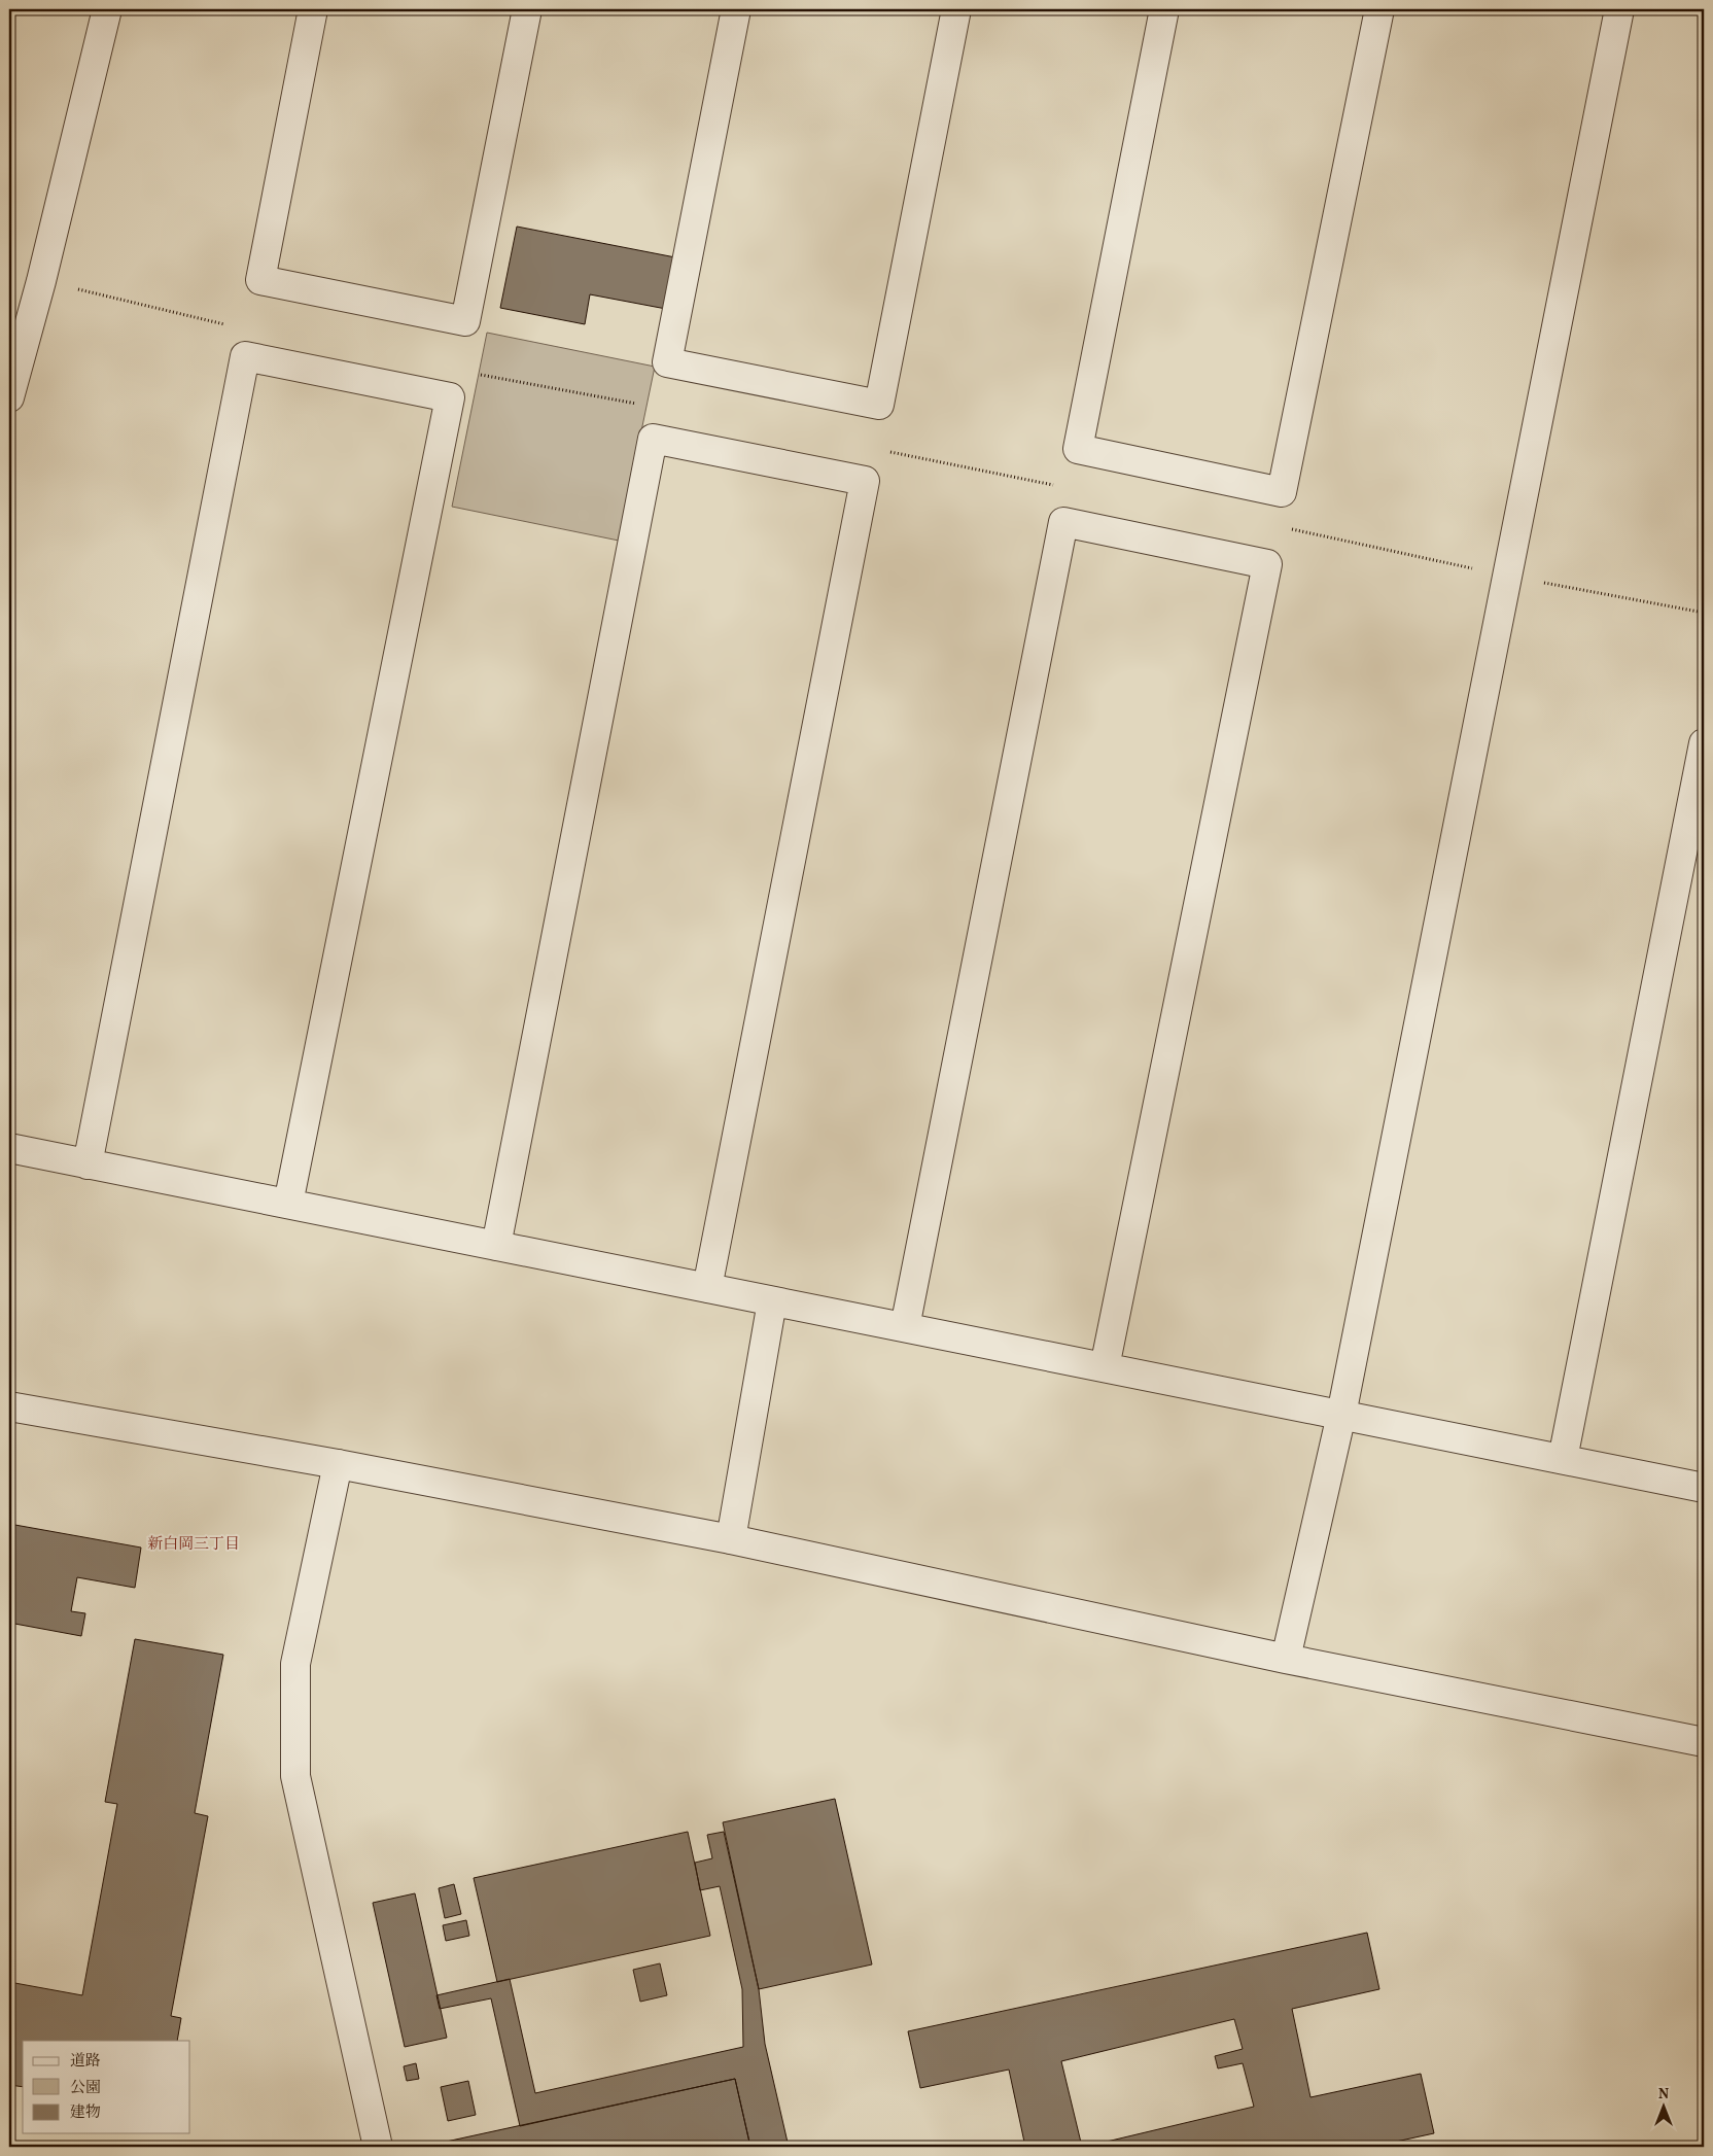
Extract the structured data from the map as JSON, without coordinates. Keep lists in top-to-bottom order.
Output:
{
  "districts": ["新白岡三丁目"],
  "legend": ["道路", "公園", "建物"],
  "north": "top"
}
